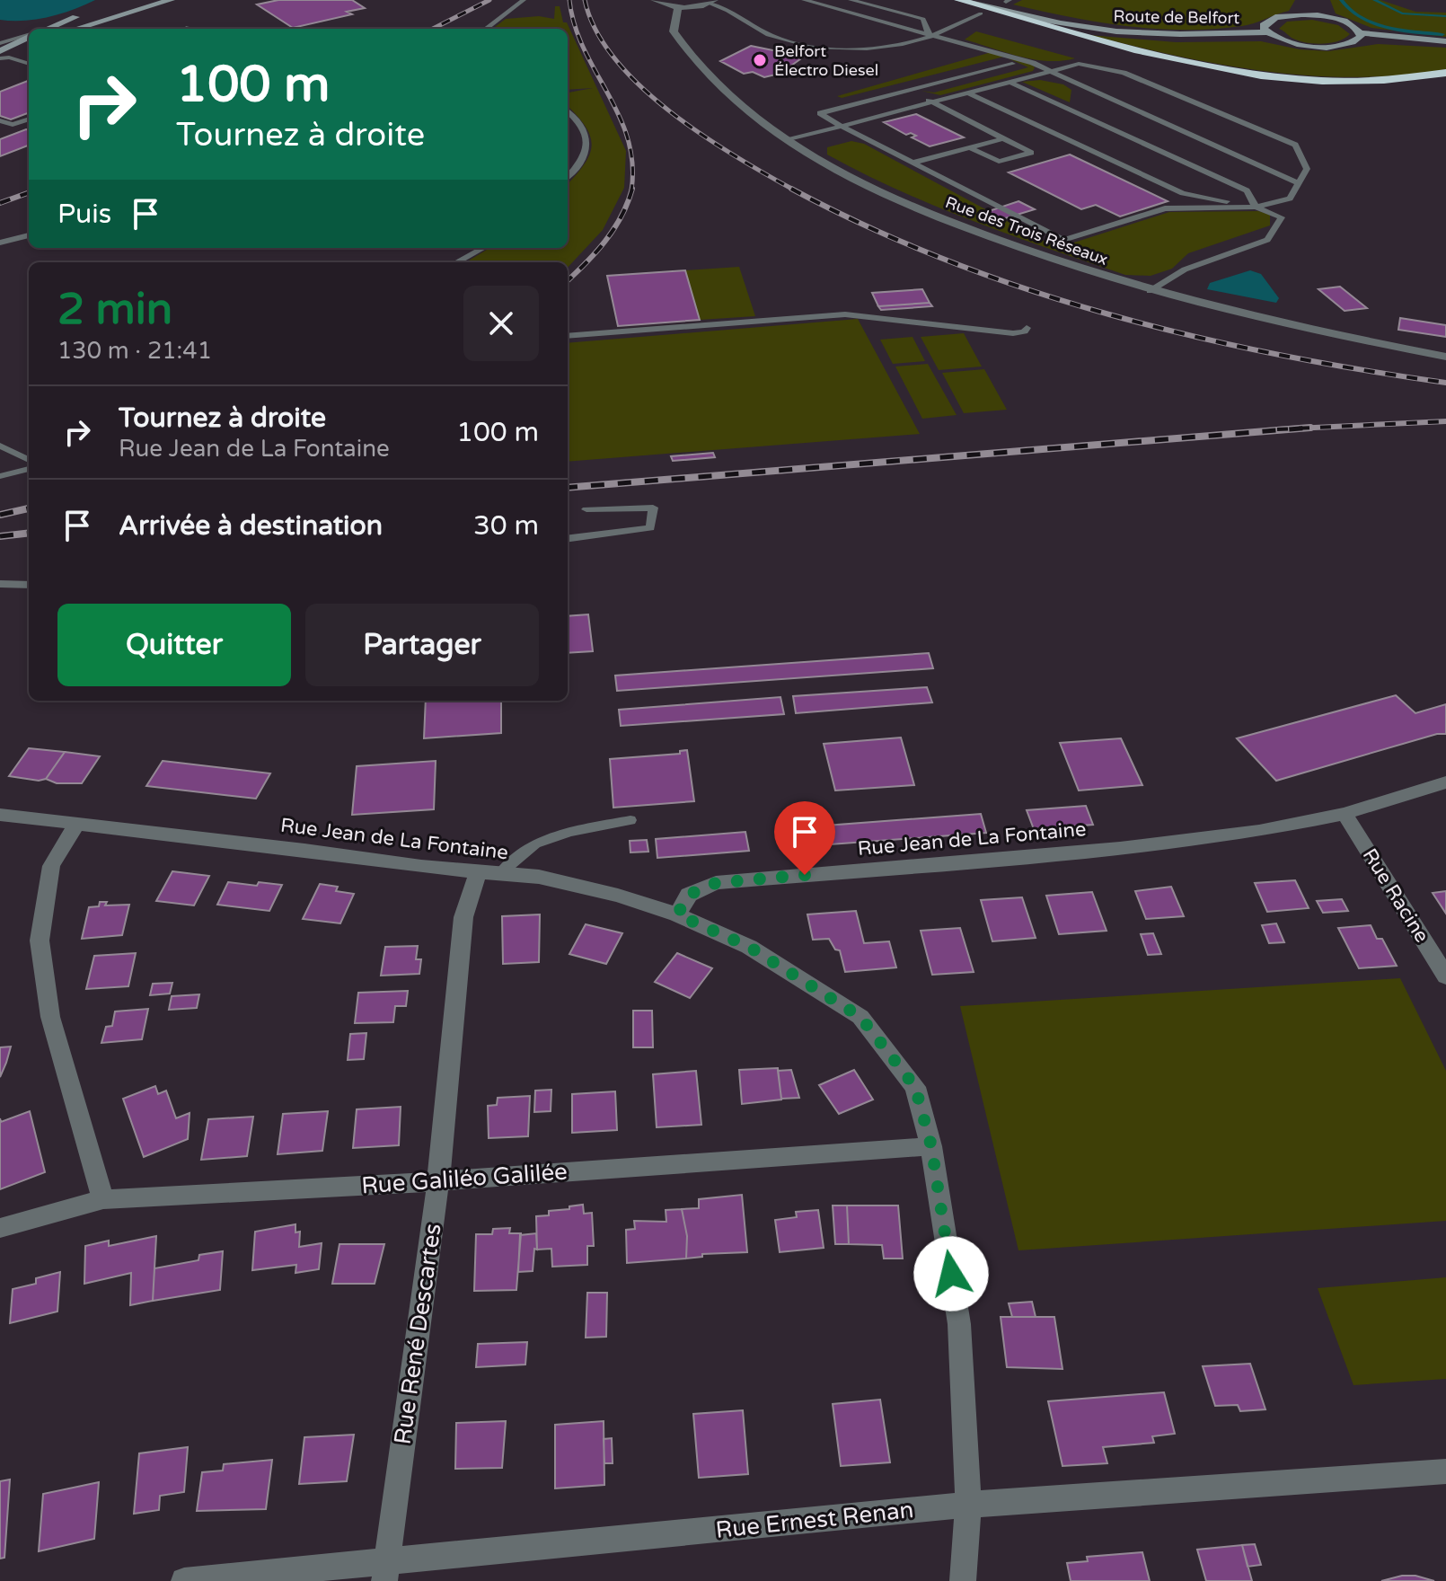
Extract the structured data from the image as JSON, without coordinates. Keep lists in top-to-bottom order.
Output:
{
  "streets": {
    "main road": ["Route de Belfort"],
    "street": [
      "Rue des Trois Réseaux",
      "Rue Jean de La Fontaine",
      "Rue Racine",
      "Rue Galiléo Galilée",
      "Rue René Descartes",
      "Rue Ernest Renan"
    ]
  },
  "crossings": [
    ["Rue Jean de La Fontaine", "Rue Racine"],
    ["Rue Jean de La Fontaine", "Rue René Descartes"],
    ["Rue Galiléo Galilée", "Rue René Descartes"],
    ["Rue René Descartes", "Rue Ernest Renan"]
  ],
  "places": ["Belfort Électro Diesel"],
  "page": {
    "turn": ["100 m", "Tournez à droite"],
    "then": "Puis",
    "heading": ["2 min", "130 m · 21:41"],
    "list": [
      {
        "name": "Tournez à droite",
        "note": "Rue Jean de La Fontaine",
        "value": "100 m"
      },
      {
        "name": "Arrivée à destination",
        "value": "30 m"
      }
    ],
    "buttons": ["Quitter", "Partager"]
  }
}
